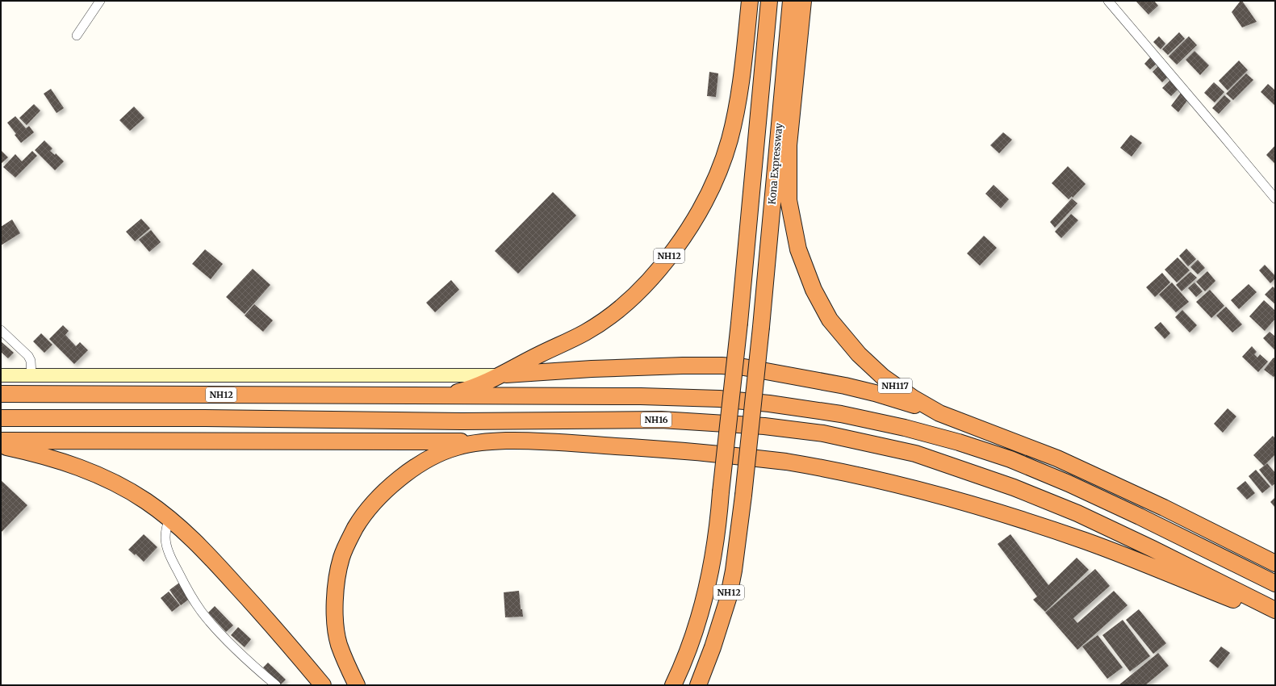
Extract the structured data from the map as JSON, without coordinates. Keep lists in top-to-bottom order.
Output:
{
  "streets": {
    "highway": [
      "Kona Expressway",
      "NH12",
      "NH117",
      "NH16"
    ]
  }
}
